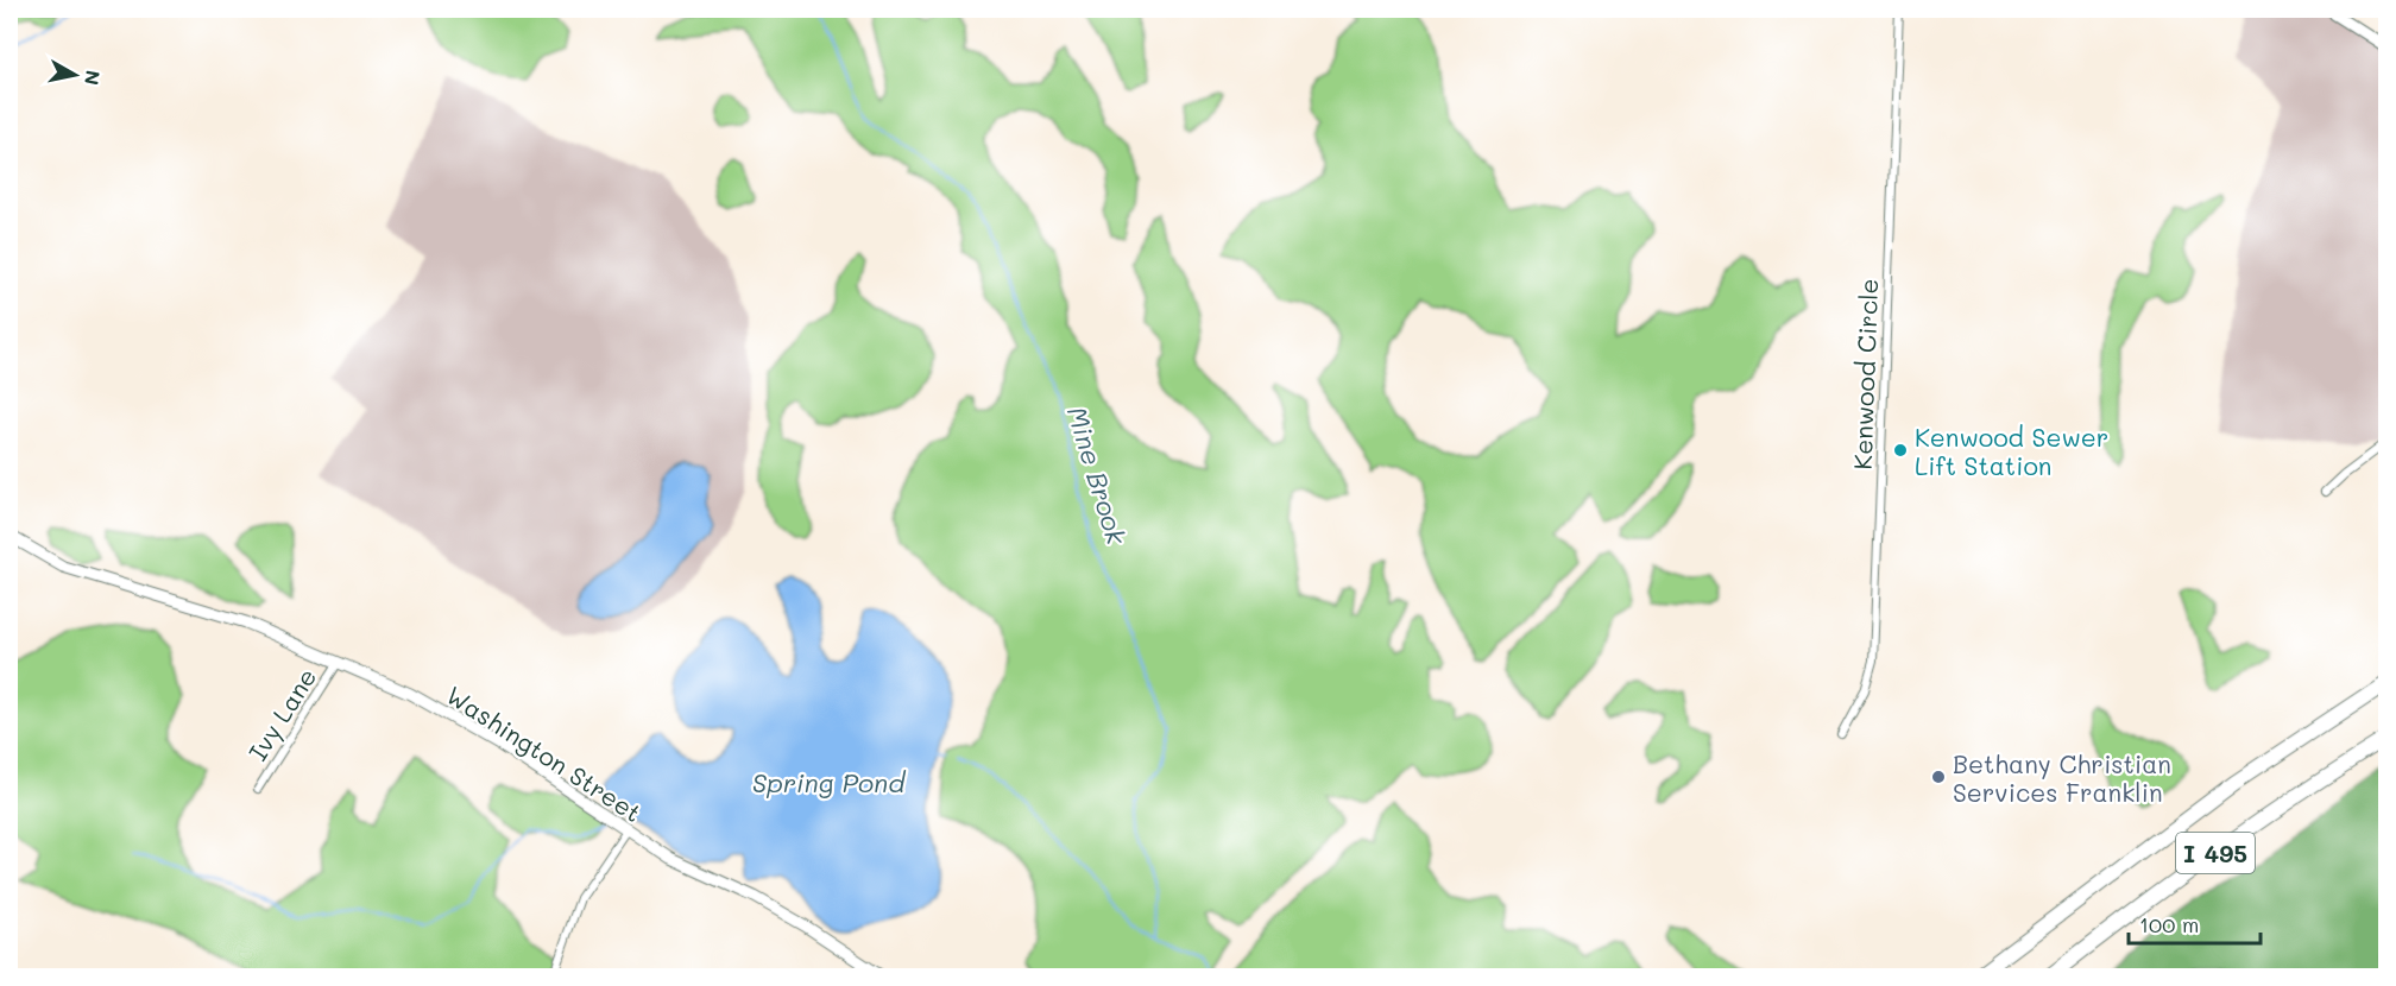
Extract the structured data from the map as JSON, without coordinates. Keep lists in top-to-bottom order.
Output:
{
  "streets": {
    "highway": ["I 495"],
    "main road": ["Washington Street"],
    "street": ["Kenwood Circle", "Ivy Lane"]
  },
  "crossings": [
    ["Ivy Lane", "Washington Street"]
  ],
  "water": ["Mine Brook", "Spring Pond"],
  "places": ["Kenwood Sewer Lift Station", "Bethany Christian Services Franklin"],
  "scale_bar": "100 m",
  "north": "right"
}
